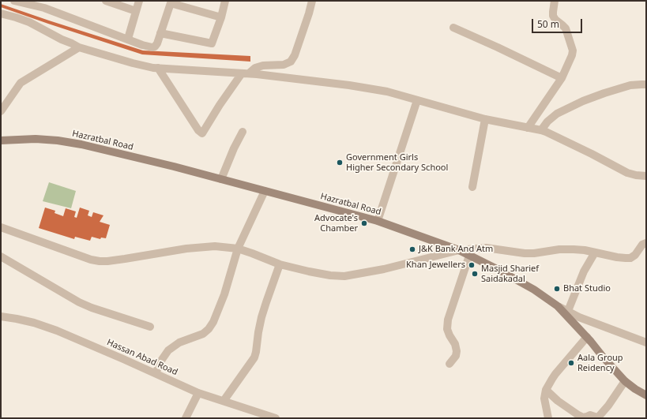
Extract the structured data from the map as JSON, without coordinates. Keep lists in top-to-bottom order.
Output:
{
  "streets": {
    "main road": ["Hazratbal Road"],
    "street": ["Hassan Abad Road"]
  },
  "places": [
    "Government Girls Higher Secondary School",
    "Advocate's Chamber",
    "J&K Bank And Atm",
    "Khan Jewellers",
    "Masjid Sharief Saidakadal",
    "Bhat Studio",
    "Aala Group Reidency"
  ],
  "scale_bar": "50 m"
}
